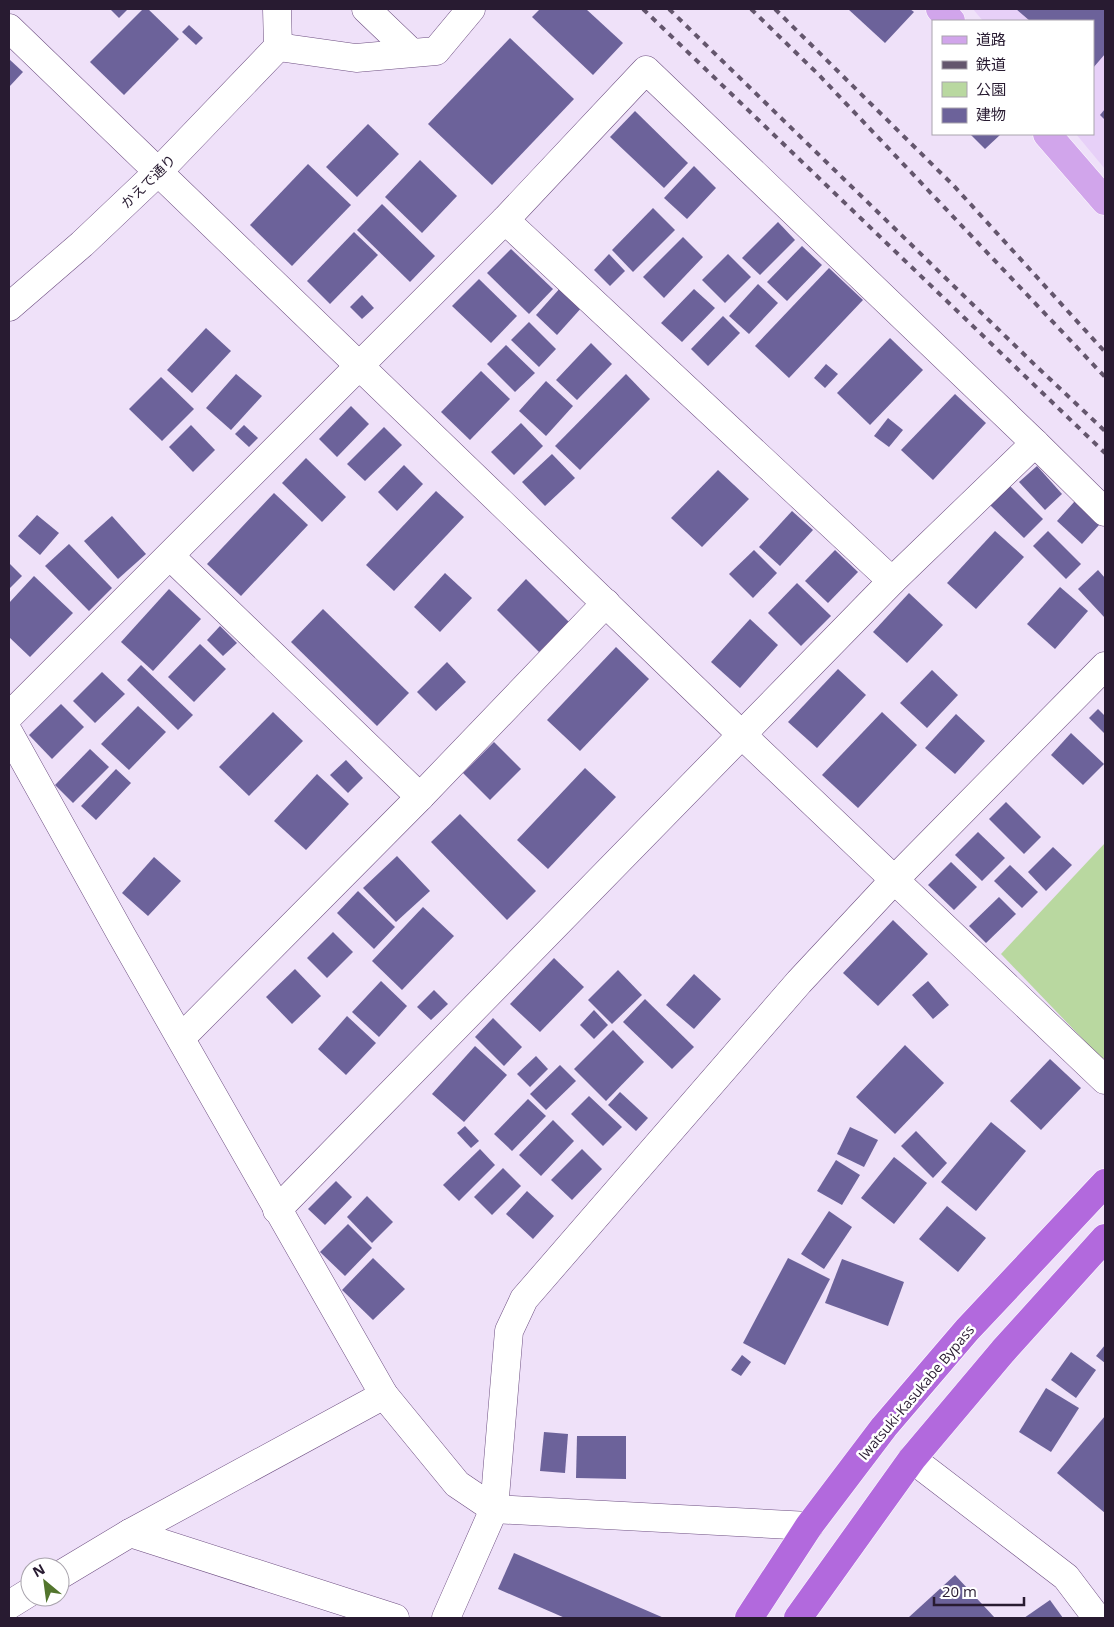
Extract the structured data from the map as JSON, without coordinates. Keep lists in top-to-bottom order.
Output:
{
  "streets": {
    "highway": ["Iwatsuki-Kasukabe Bypass"],
    "street": ["かえで通り"]
  },
  "legend": [
    "道路",
    "鉄道",
    "公園",
    "建物"
  ],
  "scale_bar": "20 m",
  "north": "top left"
}
